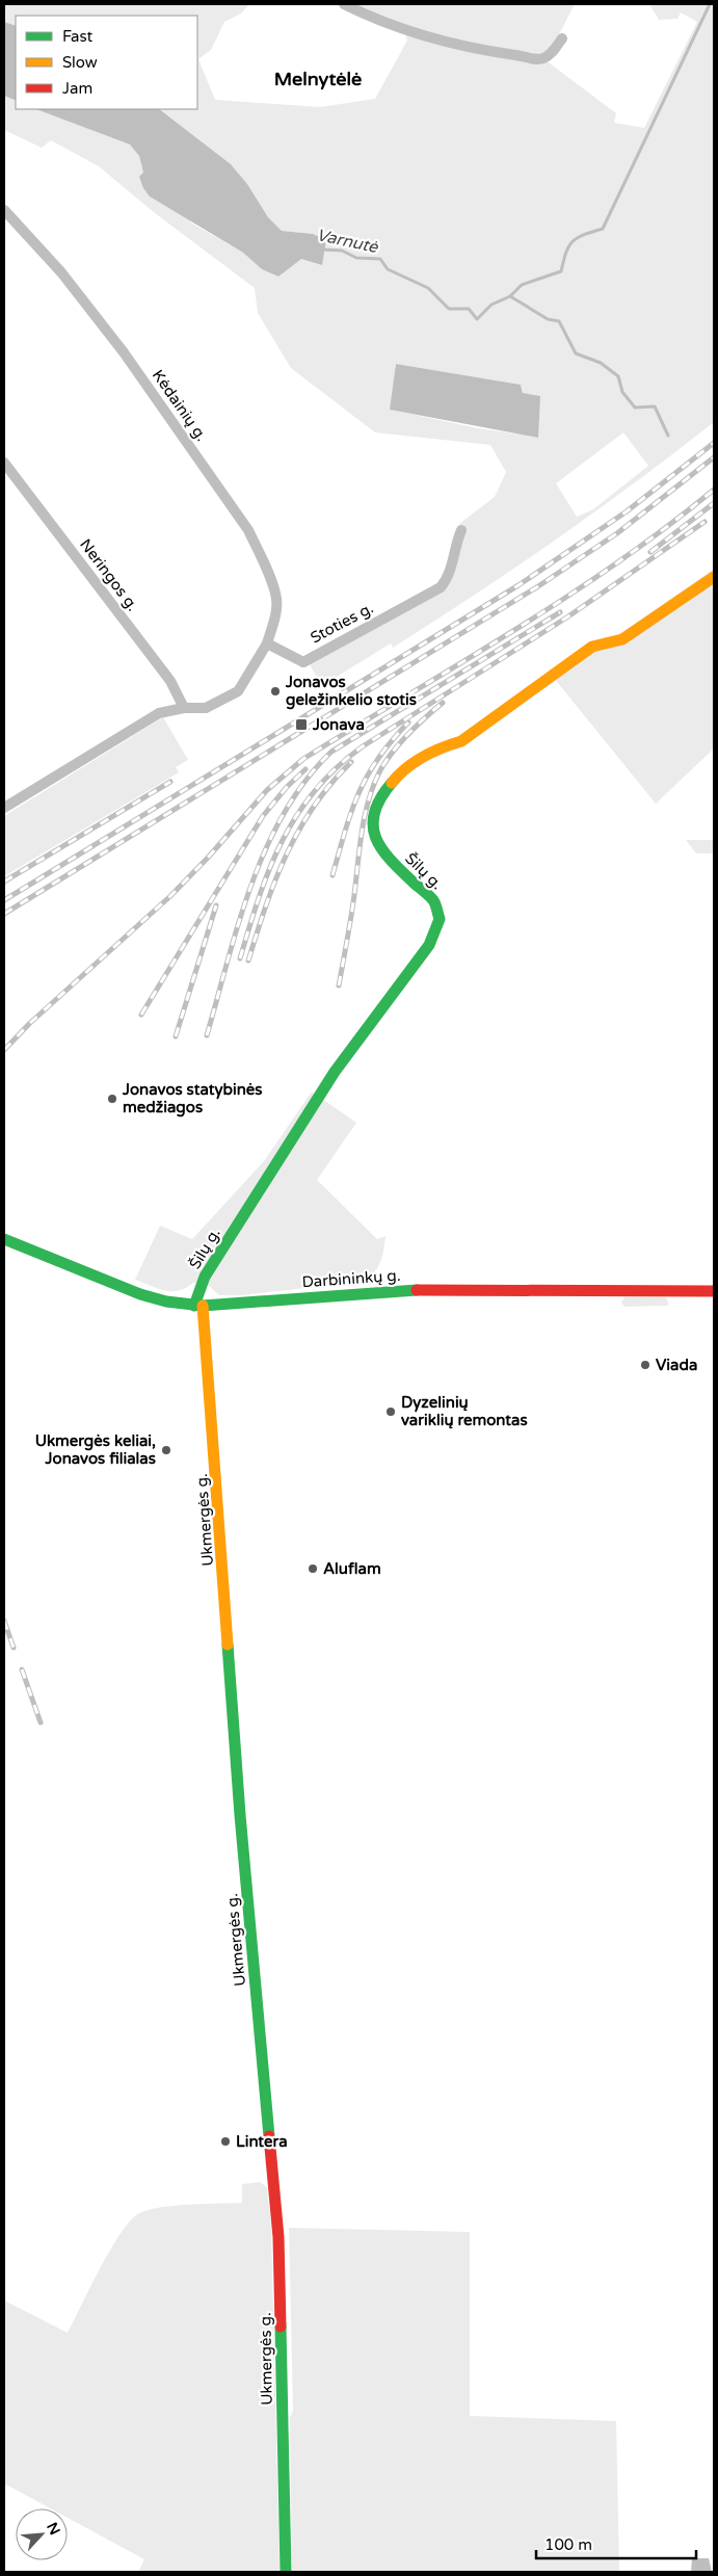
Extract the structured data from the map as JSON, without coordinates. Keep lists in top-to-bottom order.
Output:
{
  "streets": {
    "street": [
      "Kėdainių g.",
      "Neringos g.",
      "Stoties g.",
      "Šilų g.",
      "Darbininkų g.",
      "Ukmergės g."
    ]
  },
  "crossings": [
    ["Kėdainių g.", "Stoties g."],
    ["Šilų g.", "Darbininkų g."],
    ["Šilų g.", "Ukmergės g."],
    ["Darbininkų g.", "Ukmergės g."]
  ],
  "districts": ["Melnytėlė"],
  "water": ["Varnutė"],
  "places": {
    "other": [
      "Jonavos geležinkelio stotis",
      "Jonavos statybinės medžiagos",
      "Viada",
      "Dyzelinių variklių remontas",
      "Ukmergės keliai, Jonavos filialas",
      "Aluflam",
      "Lintera"
    ],
    "transit": ["Jonava"]
  },
  "legend": ["Fast", "Slow", "Jam"],
  "scale_bar": "100 m",
  "north": "top right"
}
